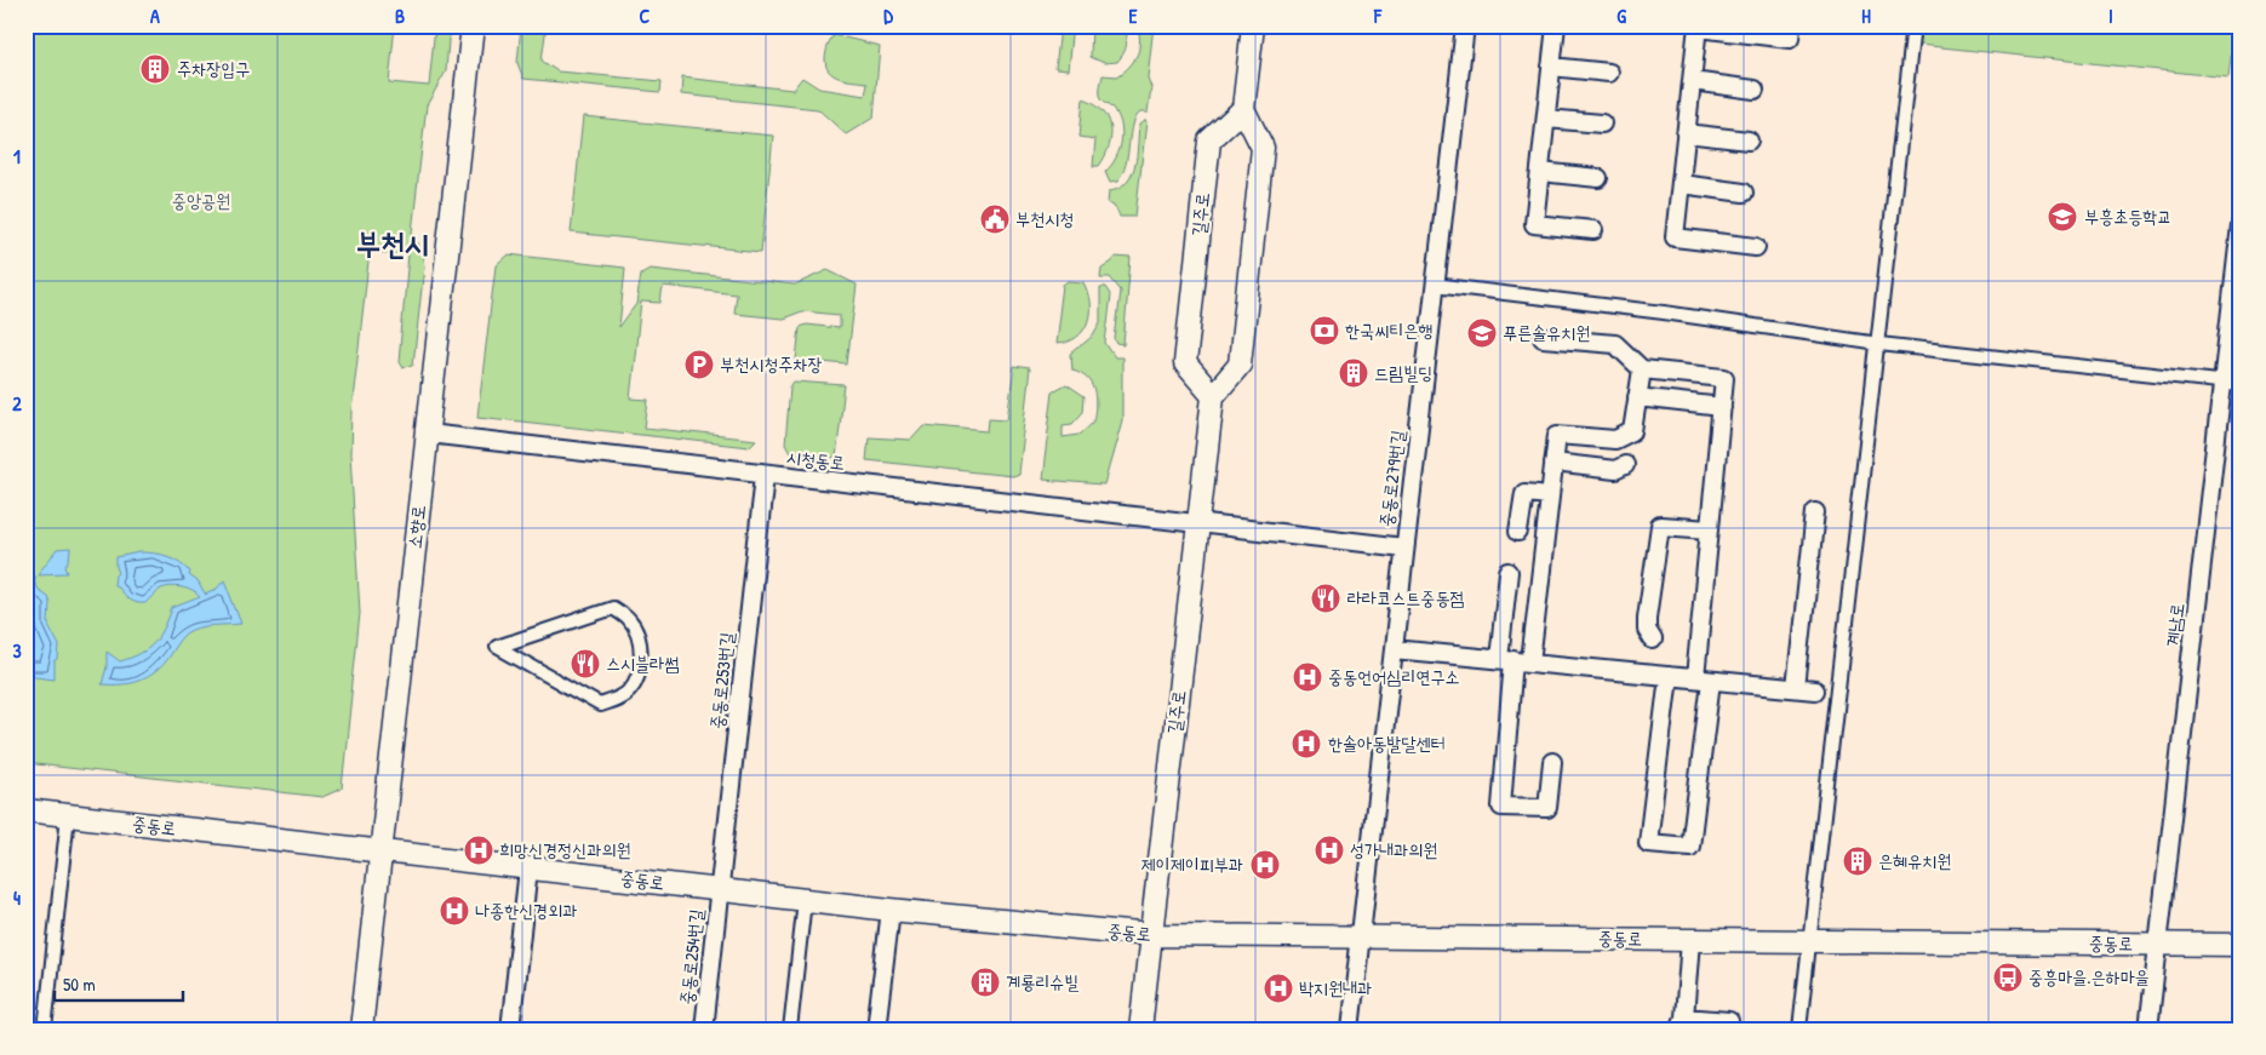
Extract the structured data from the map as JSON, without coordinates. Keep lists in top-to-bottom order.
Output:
{
  "streets": {
    "street": [
      "길주로",
      "시청동로",
      "중동로279번길",
      "소향로",
      "계남로",
      "중동로253번길",
      "중동로",
      "중동로254번길"
    ]
  },
  "crossings": [
    ["길주로", "시청동로"],
    ["길주로", "중동로"],
    ["시청동로", "중동로279번길"],
    ["시청동로", "소향로"],
    ["시청동로", "중동로253번길"],
    ["중동로279번길", "중동로"],
    ["소향로", "중동로"],
    ["계남로", "중동로"],
    ["중동로253번길", "중동로"],
    ["중동로253번길", "중동로254번길"],
    ["중동로", "중동로254번길"]
  ],
  "districts": ["부천시"],
  "parks": ["중앙공원"],
  "places": {
    "building": [
      "주차장입구",
      "드림빌딩",
      "은혜유치원",
      "계룡리슈빌"
    ],
    "school or university": ["부흥초등학교", "푸른솔유치원"],
    "public building": ["부천시청"],
    "bank": ["한국씨티은행"],
    "parking": ["부천시청주차장"],
    "restaurant": ["라라코스트중동점", "스시블라썸"],
    "hospital": [
      "중동언어심리연구소",
      "한솔아동발달센터",
      "희망신경정신과의원",
      "성가내과의원",
      "제이제이피부과",
      "나종한신경외과",
      "박지원내과"
    ],
    "bus stop": ["중흥마을.은하마을"]
  },
  "scale_bar": "50 m",
  "grid": {
    "columns": [
      "A",
      "B",
      "C",
      "D",
      "E",
      "F",
      "G",
      "H",
      "I"
    ],
    "rows": [
      "1",
      "2",
      "3",
      "4"
    ]
  }
}
